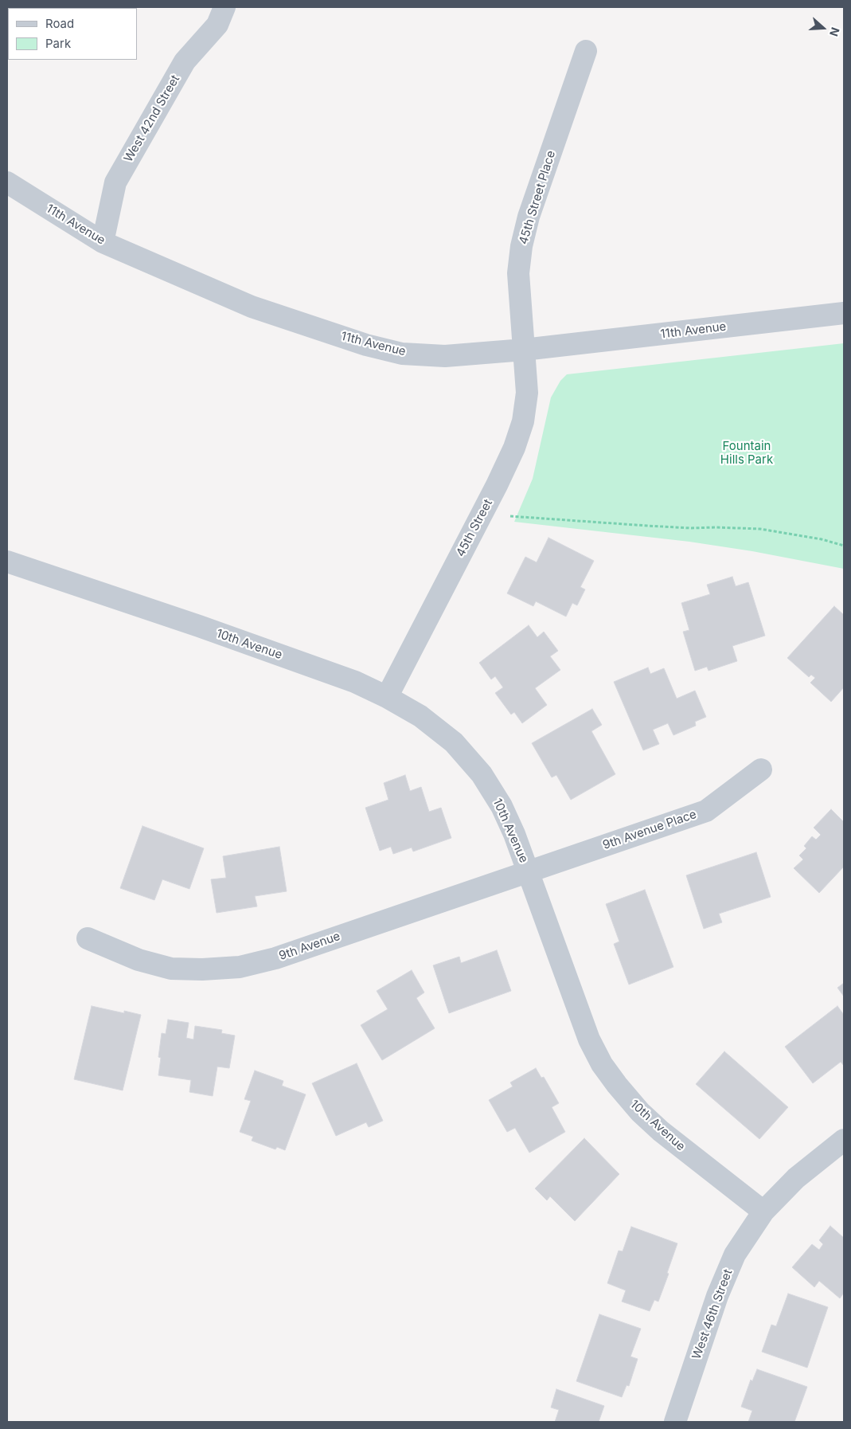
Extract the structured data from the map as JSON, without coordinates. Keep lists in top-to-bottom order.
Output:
{
  "streets": {
    "street": [
      "West 42nd Street",
      "45th Street Place",
      "11th Avenue",
      "45th Street",
      "10th Avenue",
      "9th Avenue Place",
      "9th Avenue",
      "West 46th Street"
    ]
  },
  "crossings": [
    ["West 42nd Street", "11th Avenue"],
    ["45th Street Place", "11th Avenue"],
    ["45th Street Place", "45th Street"],
    ["11th Avenue", "45th Street"],
    ["45th Street", "10th Avenue"],
    ["10th Avenue", "9th Avenue Place"],
    ["10th Avenue", "9th Avenue"],
    ["10th Avenue", "West 46th Street"],
    ["9th Avenue Place", "9th Avenue"]
  ],
  "parks": ["Fountain Hills Park"],
  "legend": ["Road", "Park"],
  "north": "right"
}
